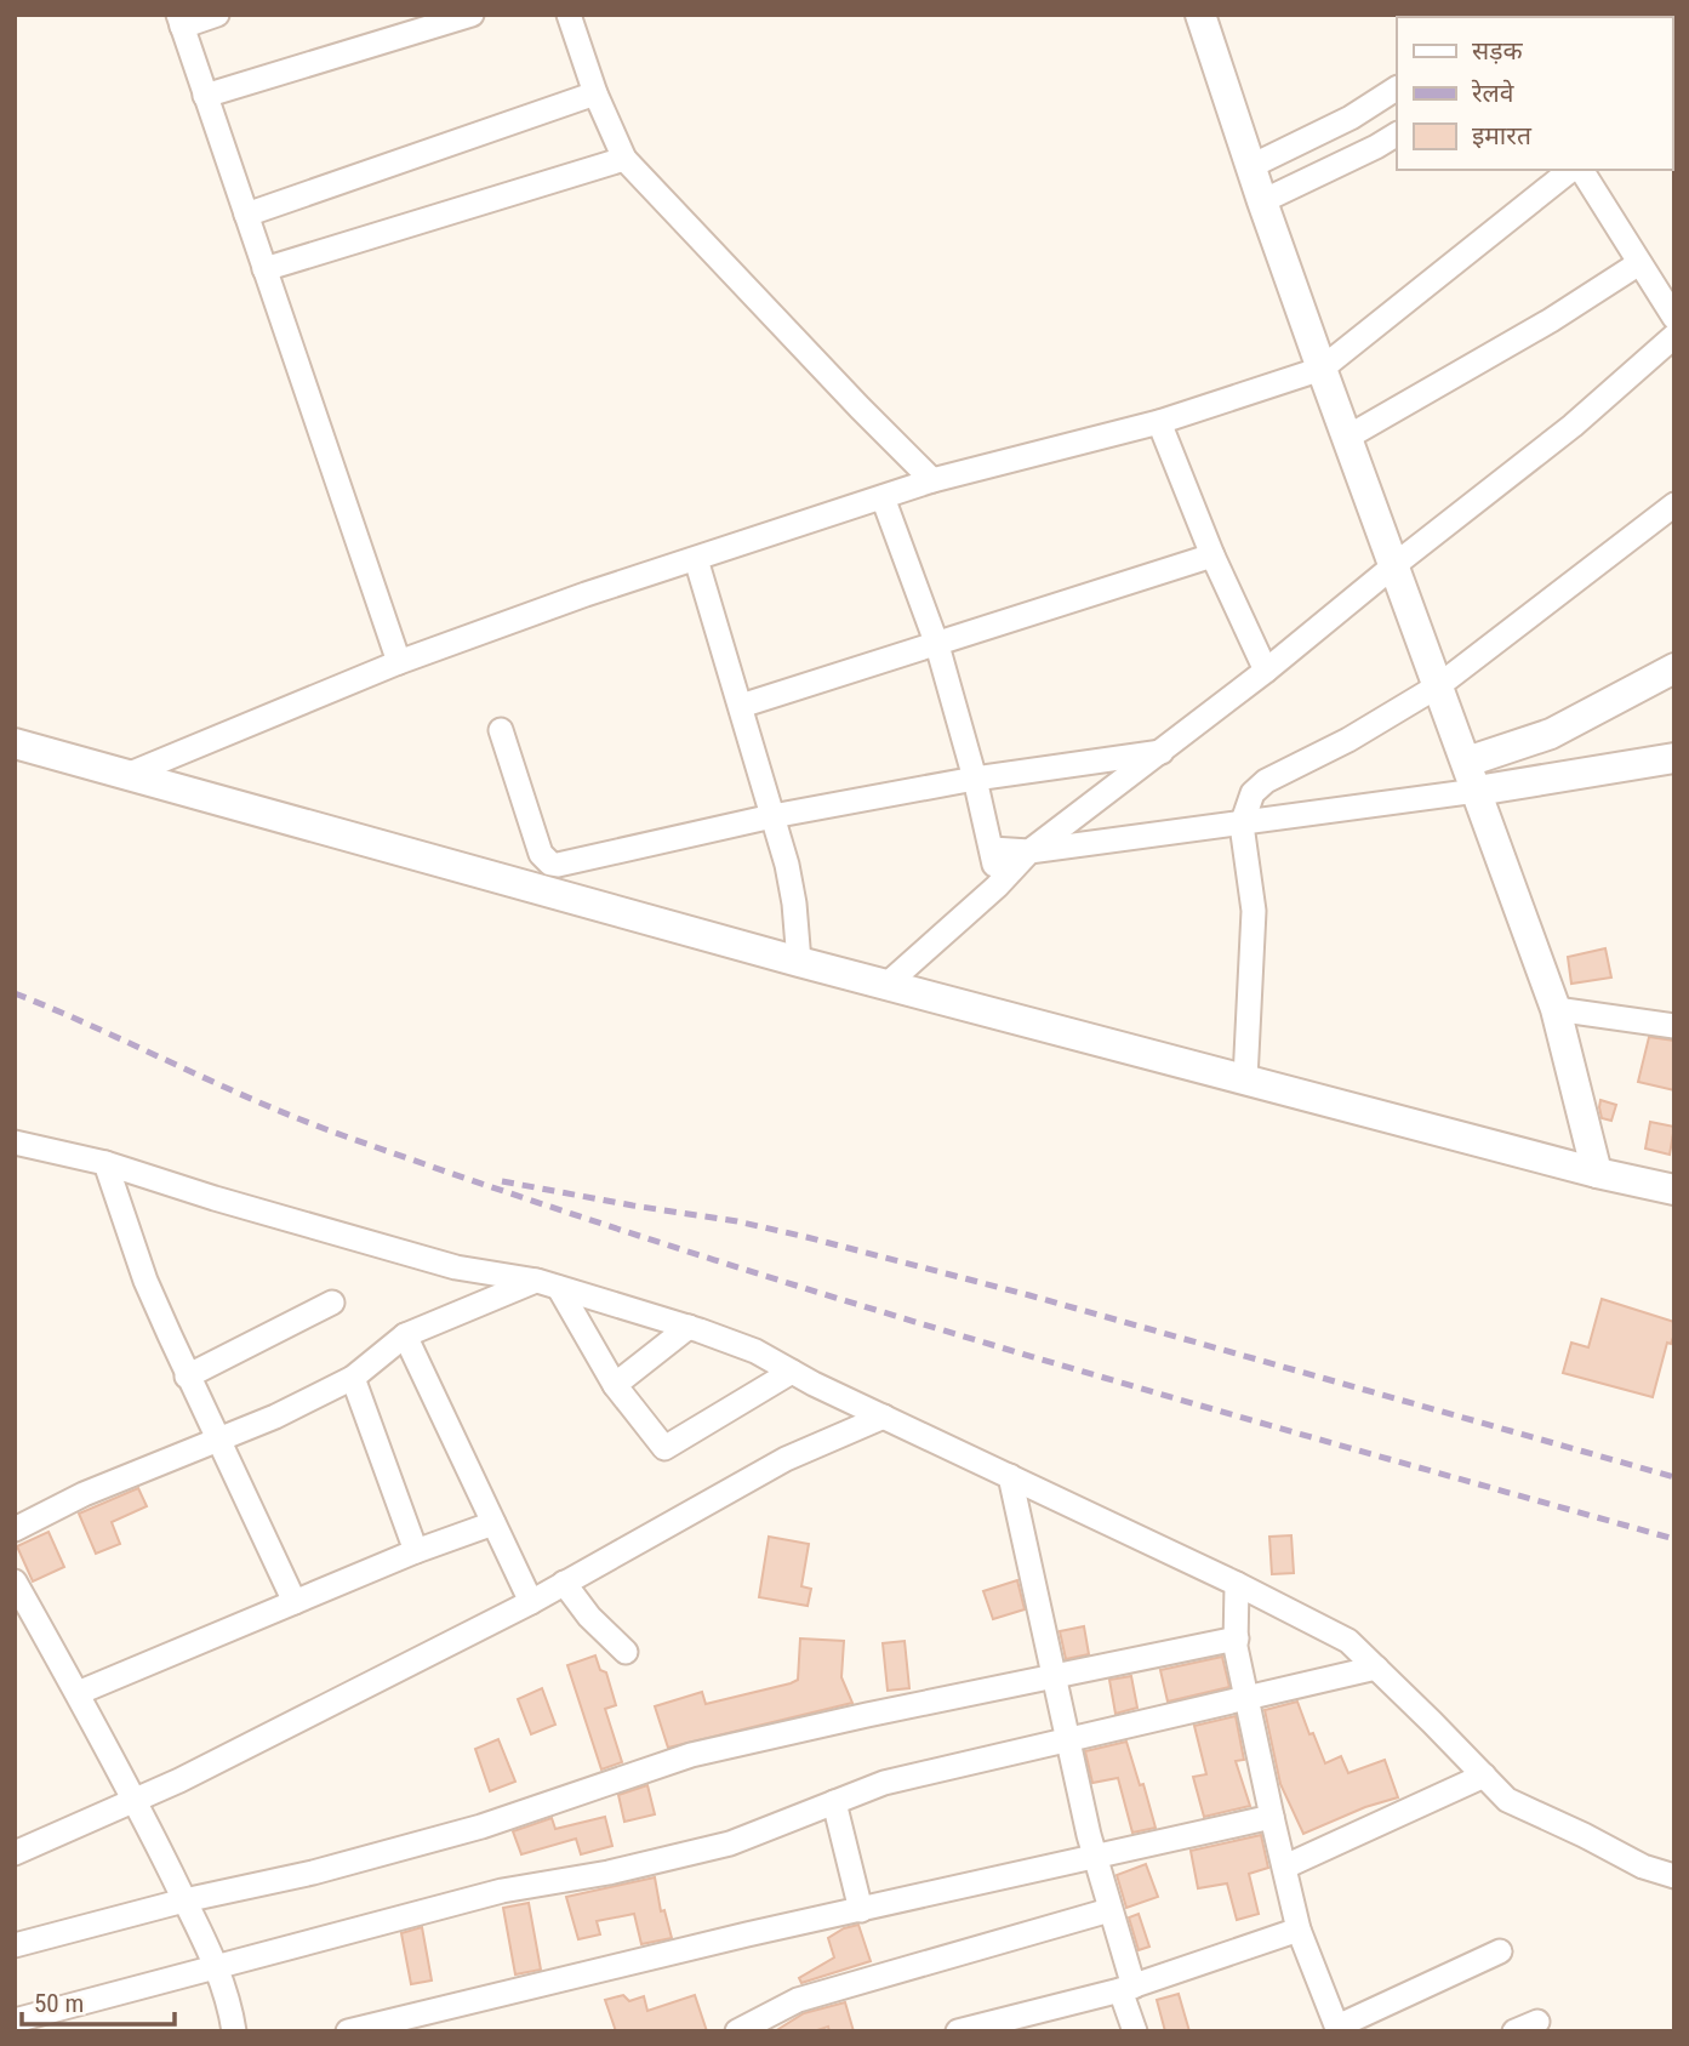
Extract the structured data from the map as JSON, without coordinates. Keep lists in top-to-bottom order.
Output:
{
  "legend": ["सड़क", "रेलवे", "इमारत"],
  "scale_bar": "50 m"
}
